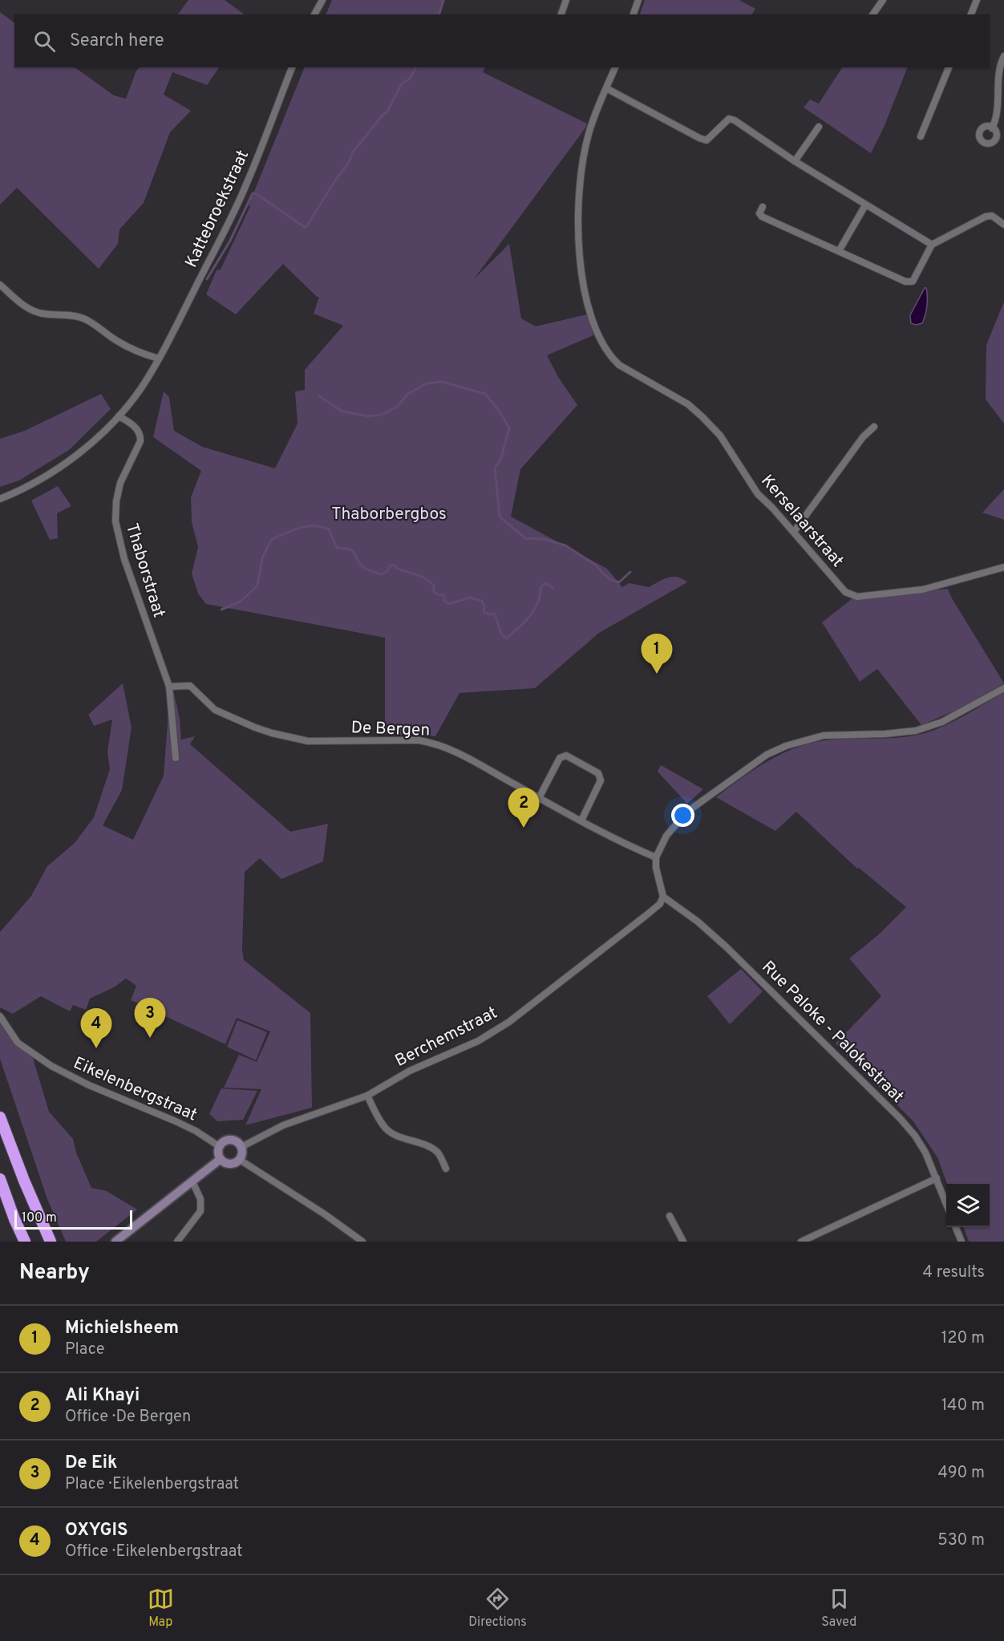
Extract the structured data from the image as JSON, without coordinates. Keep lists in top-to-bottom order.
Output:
{
  "streets": {
    "street": [
      "Kattebroekstraat",
      "Kerselaarstraat",
      "Thaborstraat",
      "De Bergen",
      "Rue Paloke - Palokestraat",
      "Berchemstraat",
      "Eikelenbergstraat"
    ]
  },
  "crossings": [
    ["Kattebroekstraat", "Thaborstraat"],
    ["Thaborstraat", "De Bergen"],
    ["Rue Paloke - Palokestraat", "Berchemstraat"],
    ["Berchemstraat", "Eikelenbergstraat"]
  ],
  "parks": ["Thaborbergbos"],
  "scale_bar": "100 m",
  "page": {
    "search": "Search here",
    "pins": [
      "1",
      "2",
      "3",
      "4"
    ],
    "scale": "100 m",
    "heading": ["Nearby", "4 results"],
    "list": [
      {
        "mark": "1",
        "name": "Michielsheem",
        "note": "Place",
        "value": "120 m"
      },
      {
        "mark": "2",
        "name": "Ali Khayi",
        "note": "Office · De Bergen",
        "value": "140 m"
      },
      {
        "mark": "3",
        "name": "De Eik",
        "note": "Place · Eikelenbergstraat",
        "value": "490 m"
      },
      {
        "mark": "4",
        "name": "OXYGIS",
        "note": "Office · Eikelenbergstraat",
        "value": "530 m"
      }
    ],
    "nav": ["Map", "Directions", "Saved"]
  }
}
